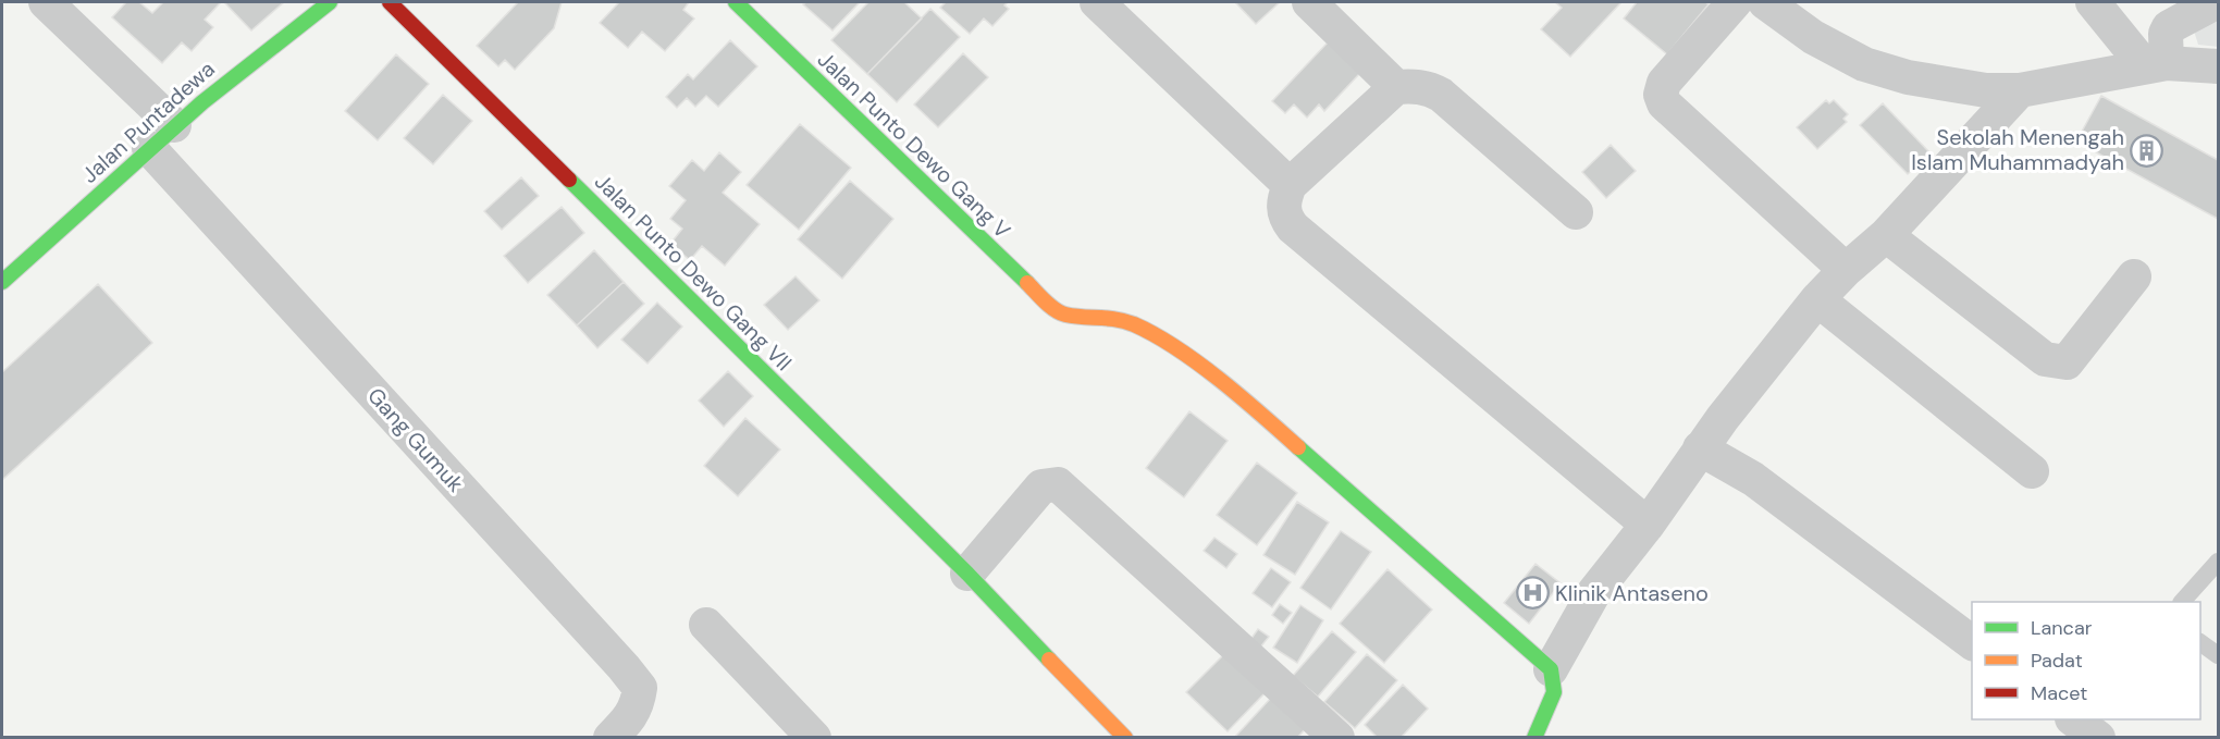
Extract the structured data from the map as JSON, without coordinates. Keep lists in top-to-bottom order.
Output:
{
  "streets": {
    "street": [
      "Jalan Puntadewa",
      "Jalan Punto Dewo Gang V",
      "Jalan Punto Dewo Gang VII",
      "Gang Gumuk"
    ]
  },
  "crossings": [
    ["Jalan Puntadewa", "Gang Gumuk"]
  ],
  "places": {
    "building": ["Sekolah Menengah Islam Muhammadyah"],
    "hospital": ["Klinik Antaseno"]
  },
  "legend": ["Lancar", "Padat", "Macet"]
}
